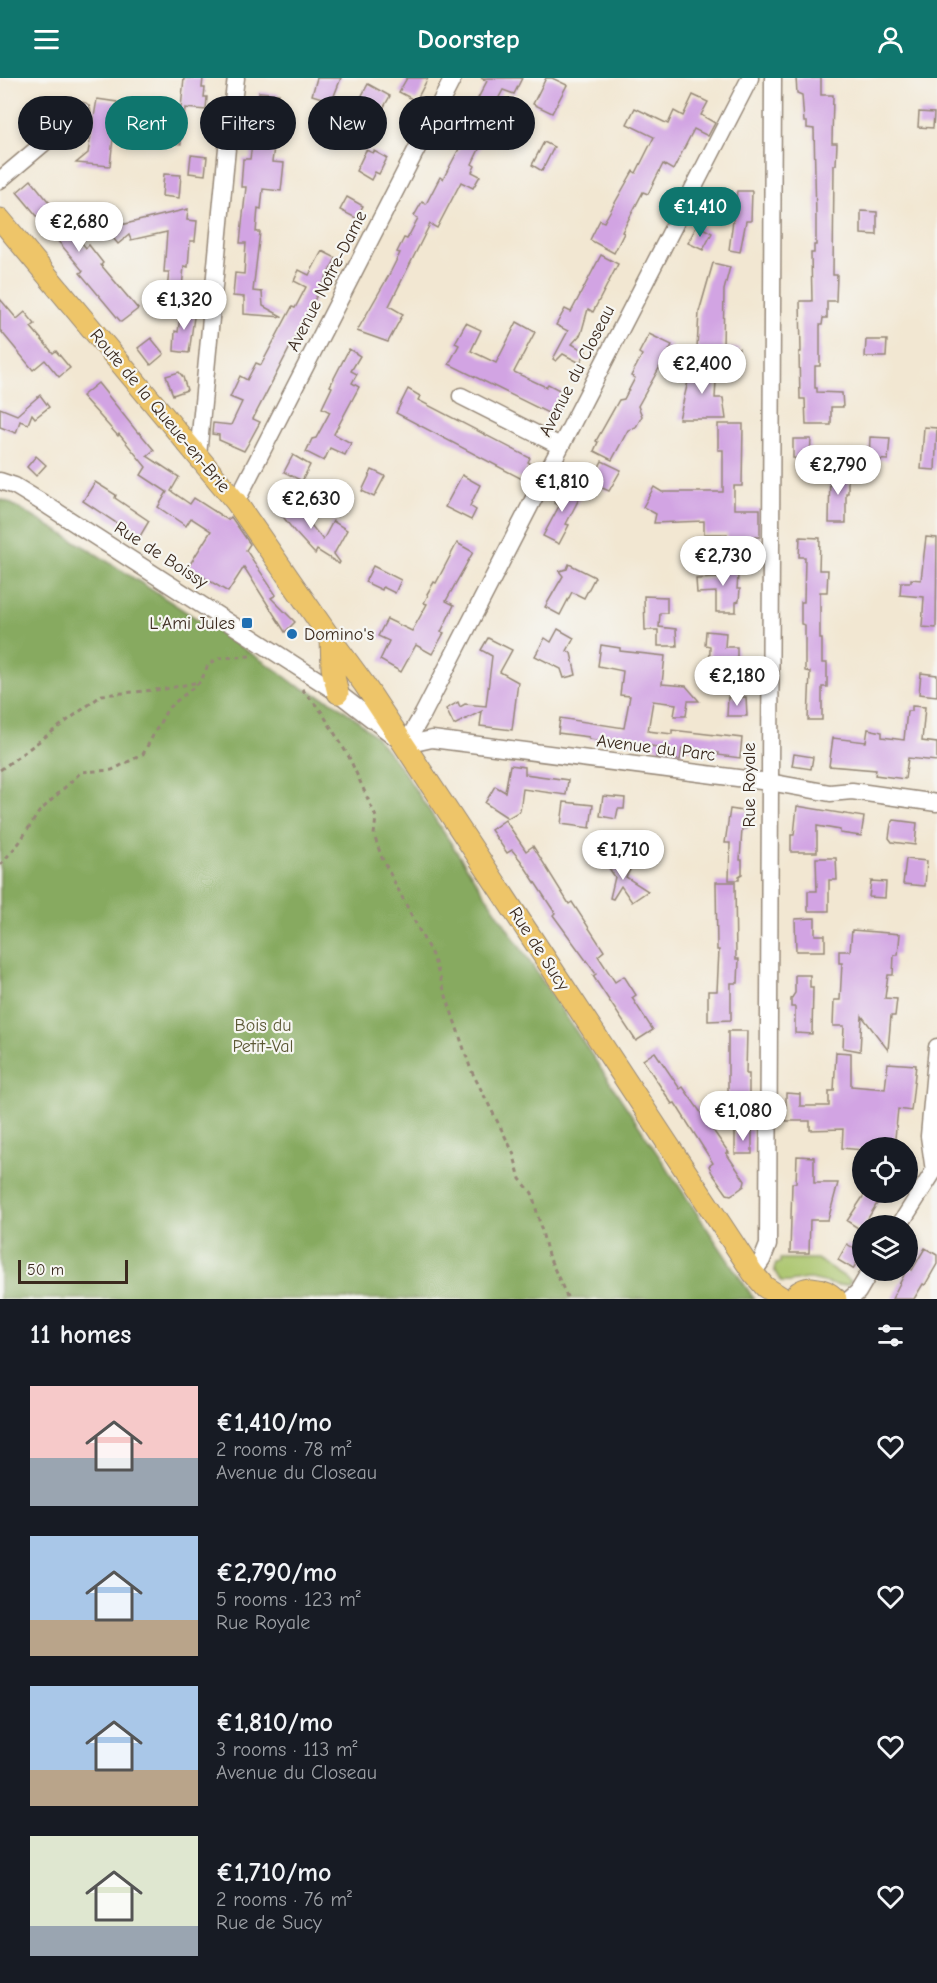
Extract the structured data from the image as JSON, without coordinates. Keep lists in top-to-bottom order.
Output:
{
  "streets": {
    "main road": ["Route de la Queue-en-Brie", "Rue de Sucy"],
    "street": [
      "Avenue Notre-Dame",
      "Avenue du Closeau",
      "Rue de Boissy",
      "Avenue du Parc",
      "Rue Royale"
    ]
  },
  "crossings": [
    ["Avenue Notre-Dame", "Route de la Queue-en-Brie"],
    ["Avenue du Closeau", "Rue de Boissy"],
    ["Avenue du Closeau", "Avenue du Parc"],
    ["Avenue du Closeau", "Rue de Sucy"],
    ["Route de la Queue-en-Brie", "Rue de Sucy"],
    ["Rue de Boissy", "Avenue du Parc"],
    ["Rue de Boissy", "Rue de Sucy"],
    ["Avenue du Parc", "Rue Royale"],
    ["Avenue du Parc", "Rue de Sucy"],
    ["Rue Royale", "Rue de Sucy"]
  ],
  "parks": ["Bois du Petit-Val"],
  "places": {
    "transit": ["L'Ami Jules"],
    "other": ["Domino's"]
  },
  "scale_bar": "50 m",
  "page": {
    "header": "Doorstep",
    "chip": [
      "Buy",
      "Rent",
      "Filters",
      "New",
      "Apartment"
    ],
    "price": [
      "€1,410",
      "€2,680",
      "€1,320",
      "€2,400",
      "€2,790",
      "€1,810",
      "€2,630",
      "€2,730",
      "€2,180",
      "€1,710",
      "€1,080"
    ],
    "scale": "50 m",
    "heading": "11 homes",
    "list": [
      {
        "name": "€1,410/mo",
        "note": "2 rooms · 78 m² · Avenue du Closeau"
      },
      {
        "name": "€2,790/mo",
        "note": "5 rooms · 123 m² · Rue Royale"
      },
      {
        "name": "€1,810/mo",
        "note": "3 rooms · 113 m² · Avenue du Closeau"
      },
      {
        "name": "€1,710/mo",
        "note": "2 rooms · 76 m² · Rue de Sucy"
      }
    ]
  }
}
